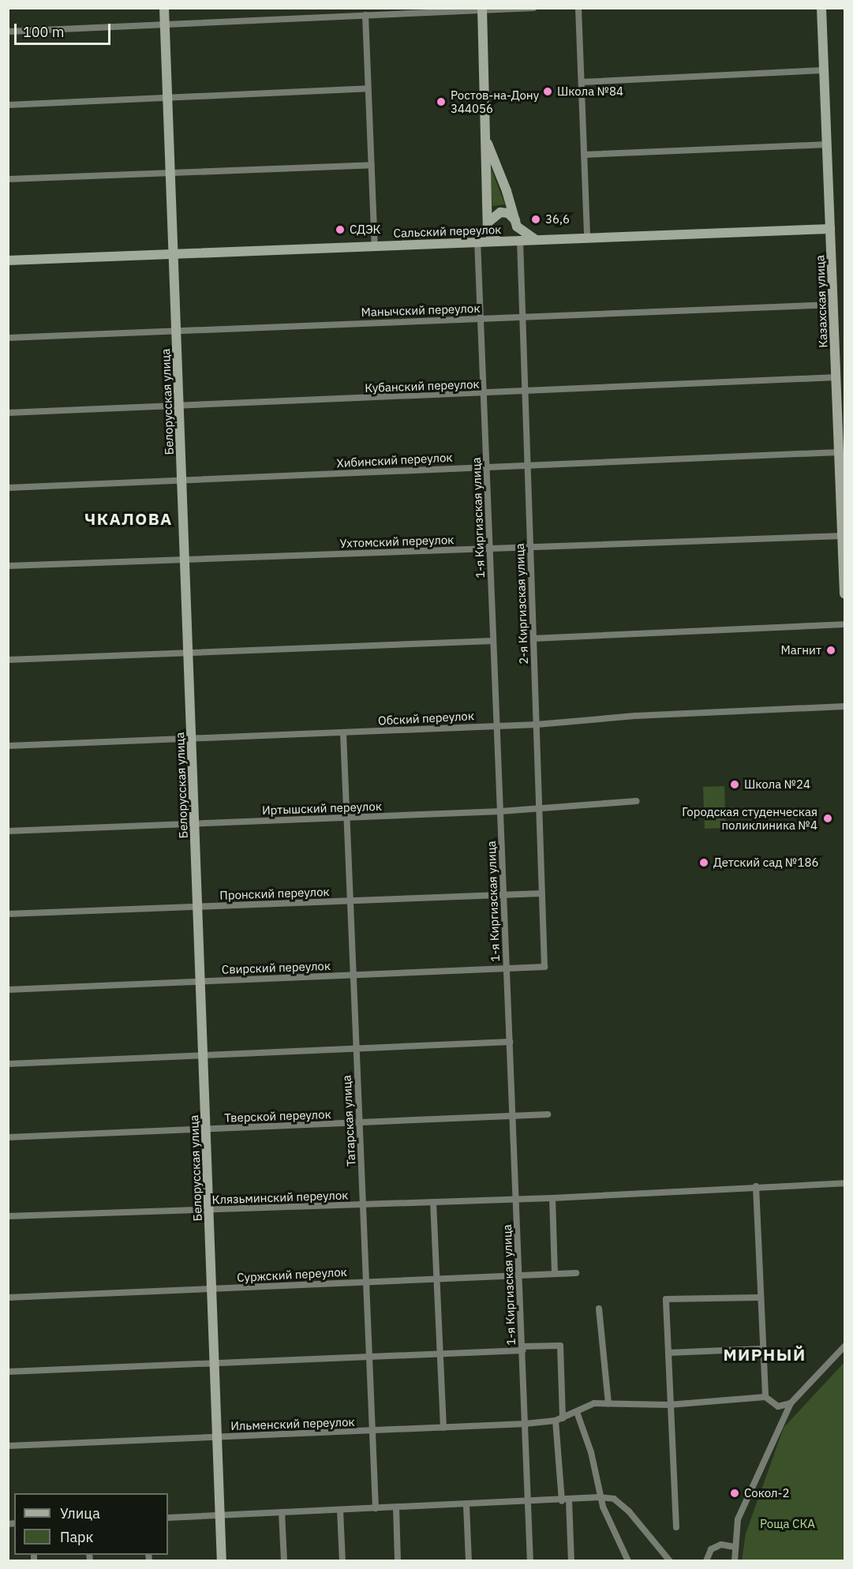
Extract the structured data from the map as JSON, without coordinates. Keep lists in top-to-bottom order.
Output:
{
  "streets": {
    "main road": ["Сальский переулок", "Казахская улица", "Белорусская улица"],
    "street": [
      "Манычский переулок",
      "Кубанский переулок",
      "Хибинский переулок",
      "1-я Киргизская улица",
      "Ухтомский переулок",
      "2-я Киргизская улица",
      "Обский переулок",
      "Иртышский переулок",
      "Пронский переулок",
      "Свирский переулок",
      "Тверской переулок",
      "Татарская улица",
      "Клязьминский переулок",
      "Суржский переулок",
      "Ильменский переулок"
    ]
  },
  "crossings": [
    ["Сальский переулок", "Казахская улица"],
    ["Сальский переулок", "Белорусская улица"],
    ["Сальский переулок", "1-я Киргизская улица"],
    ["Сальский переулок", "2-я Киргизская улица"],
    ["Казахская улица", "Манычский переулок"],
    ["Казахская улица", "Кубанский переулок"],
    ["Казахская улица", "Хибинский переулок"],
    ["Казахская улица", "Ухтомский переулок"],
    ["Манычский переулок", "Белорусская улица"],
    ["Манычский переулок", "1-я Киргизская улица"],
    ["Манычский переулок", "2-я Киргизская улица"],
    ["Кубанский переулок", "Белорусская улица"],
    ["Кубанский переулок", "1-я Киргизская улица"],
    ["Кубанский переулок", "2-я Киргизская улица"],
    ["Белорусская улица", "Хибинский переулок"],
    ["Белорусская улица", "Ухтомский переулок"],
    ["Белорусская улица", "Обский переулок"],
    ["Белорусская улица", "Иртышский переулок"],
    ["Белорусская улица", "Пронский переулок"],
    ["Белорусская улица", "Свирский переулок"],
    ["Белорусская улица", "Тверской переулок"],
    ["Белорусская улица", "Клязьминский переулок"],
    ["Белорусская улица", "Суржский переулок"],
    ["Белорусская улица", "Ильменский переулок"],
    ["Хибинский переулок", "1-я Киргизская улица"],
    ["Хибинский переулок", "2-я Киргизская улица"],
    ["1-я Киргизская улица", "Ухтомский переулок"],
    ["1-я Киргизская улица", "Обский переулок"],
    ["1-я Киргизская улица", "Иртышский переулок"],
    ["1-я Киргизская улица", "Пронский переулок"],
    ["1-я Киргизская улица", "Свирский переулок"],
    ["1-я Киргизская улица", "Тверской переулок"],
    ["1-я Киргизская улица", "Клязьминский переулок"],
    ["1-я Киргизская улица", "Суржский переулок"],
    ["1-я Киргизская улица", "Ильменский переулок"],
    ["Ухтомский переулок", "2-я Киргизская улица"],
    ["2-я Киргизская улица", "Обский переулок"],
    ["2-я Киргизская улица", "Иртышский переулок"],
    ["2-я Киргизская улица", "Пронский переулок"],
    ["2-я Киргизская улица", "Свирский переулок"],
    ["Обский переулок", "Татарская улица"],
    ["Иртышский переулок", "Татарская улица"],
    ["Пронский переулок", "Татарская улица"],
    ["Свирский переулок", "Татарская улица"],
    ["Тверской переулок", "Татарская улица"],
    ["Татарская улица", "Клязьминский переулок"],
    ["Татарская улица", "Суржский переулок"],
    ["Татарская улица", "Ильменский переулок"]
  ],
  "districts": ["ЧКАЛОВА", "МИРНЫЙ"],
  "parks": ["Роща СКА"],
  "places": [
    "Школа №84",
    "Ростов-на-Дону 344056",
    "36,6",
    "СДЭК",
    "Магнит",
    "Школа №24",
    "Городская студенческая поликлиника №4",
    "Детский сад №186",
    "Сокол-2"
  ],
  "legend": ["Улица", "Парк"],
  "scale_bar": "100 m"
}
